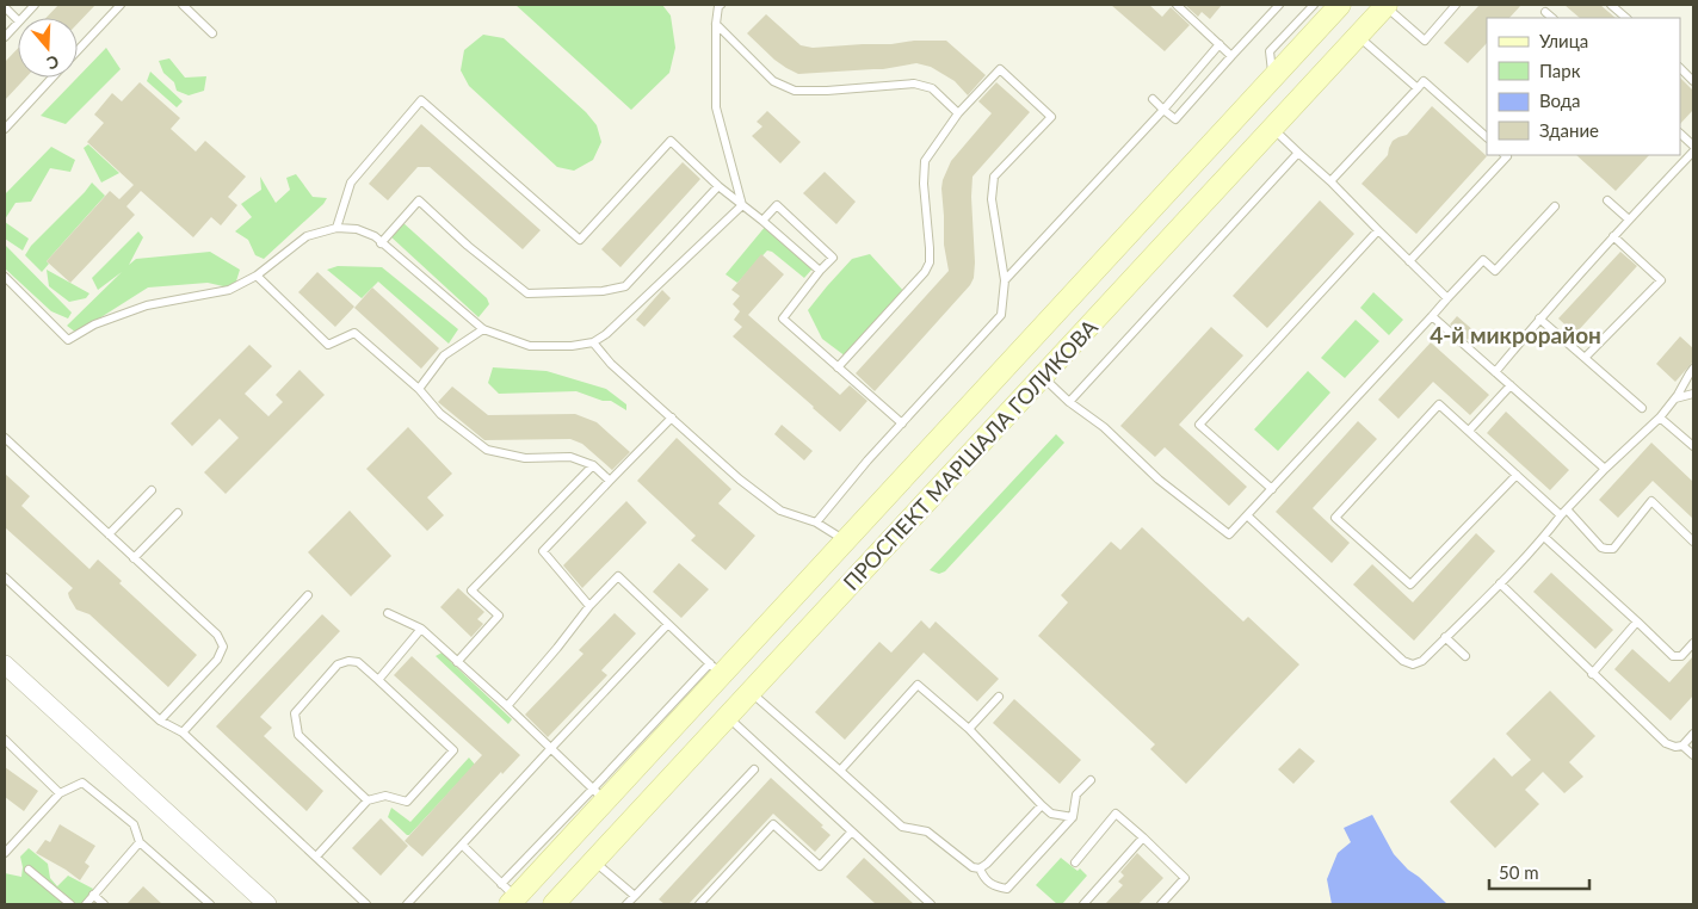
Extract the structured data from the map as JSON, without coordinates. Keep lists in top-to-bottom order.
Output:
{
  "streets": {
    "main road": ["ПРОСПЕКТ МАРШАЛА ГОЛИКОВА"]
  },
  "districts": ["4-й микрорайон"],
  "legend": [
    "Улица",
    "Парк",
    "Вода",
    "Здание"
  ],
  "scale_bar": "50 m",
  "north": "bottom"
}
